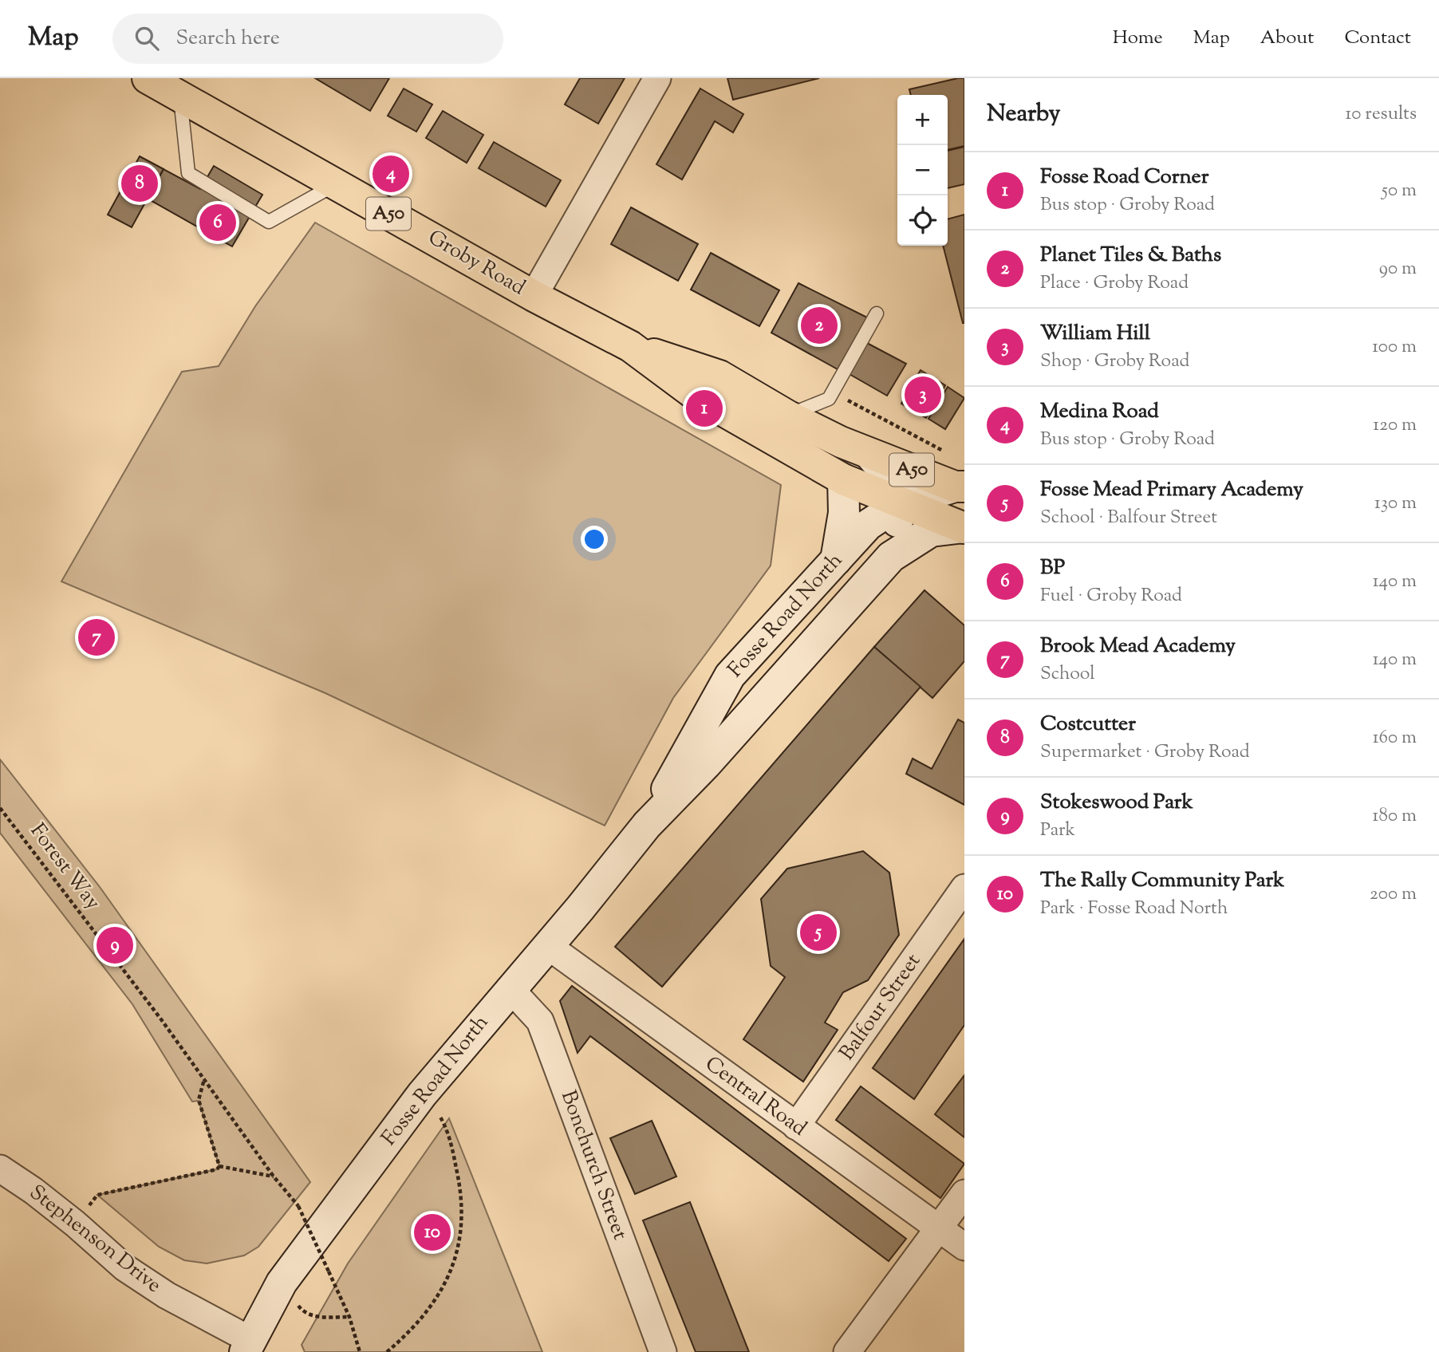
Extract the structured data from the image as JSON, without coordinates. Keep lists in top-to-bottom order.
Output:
{
  "streets": {
    "main road": ["A50", "Groby Road"],
    "street": [
      "Fosse Road North",
      "Balfour Street",
      "Central Road",
      "Bonchurch Street",
      "Stephenson Drive"
    ],
    "path": ["Forest Way"]
  },
  "crossings": [
    ["A50", "Groby Road"],
    ["A50", "Fosse Road North"],
    ["Groby Road", "Fosse Road North"],
    ["Fosse Road North", "Central Road"],
    ["Fosse Road North", "Bonchurch Street"],
    ["Fosse Road North", "Stephenson Drive"],
    ["Balfour Street", "Central Road"]
  ],
  "page": {
    "header": "Map",
    "search": "Search here",
    "nav": [
      "Home",
      "Map",
      "About",
      "Contact"
    ],
    "heading": ["Nearby", "10 results"],
    "map_buttons": ["+", "−"],
    "list": [
      {
        "mark": "1",
        "name": "Fosse Road Corner",
        "note": "Bus stop · Groby Road",
        "value": "50 m"
      },
      {
        "mark": "2",
        "name": "Planet Tiles & Baths",
        "note": "Place · Groby Road",
        "value": "90 m"
      },
      {
        "mark": "3",
        "name": "William Hill",
        "note": "Shop · Groby Road",
        "value": "100 m"
      },
      {
        "mark": "4",
        "name": "Medina Road",
        "note": "Bus stop · Groby Road",
        "value": "120 m"
      },
      {
        "mark": "5",
        "name": "Fosse Mead Primary Academy",
        "note": "School · Balfour Street",
        "value": "130 m"
      },
      {
        "mark": "6",
        "name": "BP",
        "note": "Fuel · Groby Road",
        "value": "140 m"
      },
      {
        "mark": "7",
        "name": "Brook Mead Academy",
        "note": "School",
        "value": "140 m"
      },
      {
        "mark": "8",
        "name": "Costcutter",
        "note": "Supermarket · Groby Road",
        "value": "160 m"
      },
      {
        "mark": "9",
        "name": "Stokeswood Park",
        "note": "Park",
        "value": "180 m"
      },
      {
        "mark": "10",
        "name": "The Rally Community Park",
        "note": "Park · Fosse Road North",
        "value": "200 m"
      }
    ],
    "pins": [
      "4",
      "8",
      "6",
      "2",
      "3",
      "1",
      "7",
      "5",
      "9",
      "10"
    ]
  }
}
